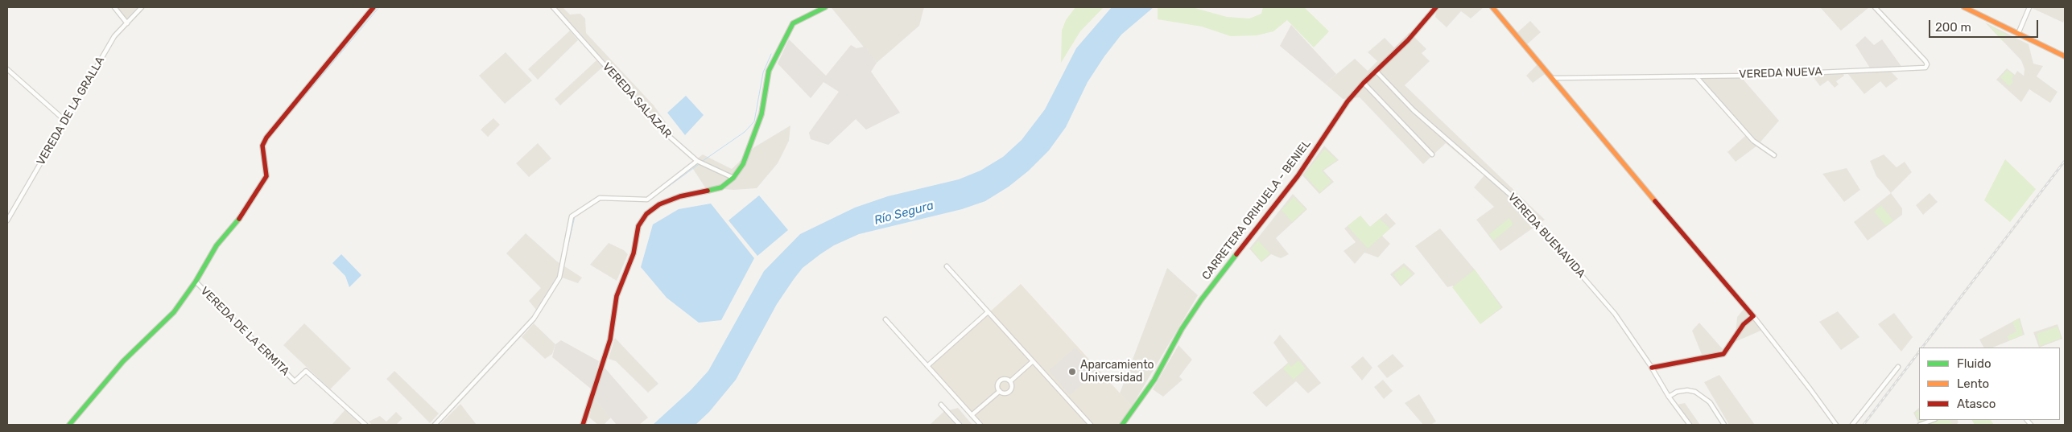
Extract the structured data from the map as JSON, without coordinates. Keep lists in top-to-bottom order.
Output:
{
  "streets": {
    "street": [
      "VEREDA NUEVA",
      "VEREDA SALAZAR",
      "VEREDA DE LA GRALLA",
      "CARRETERA ORIHUELA - BENIEL",
      "VEREDA BUENAVIDA",
      "VEREDA DE LA ERMITA"
    ]
  },
  "crossings": [
    ["CARRETERA ORIHUELA - BENIEL", "VEREDA BUENAVIDA"]
  ],
  "water": ["Río Segura"],
  "places": ["Aparcamiento Universidad"],
  "legend": ["Fluido", "Lento", "Atasco"],
  "scale_bar": "200 m"
}
